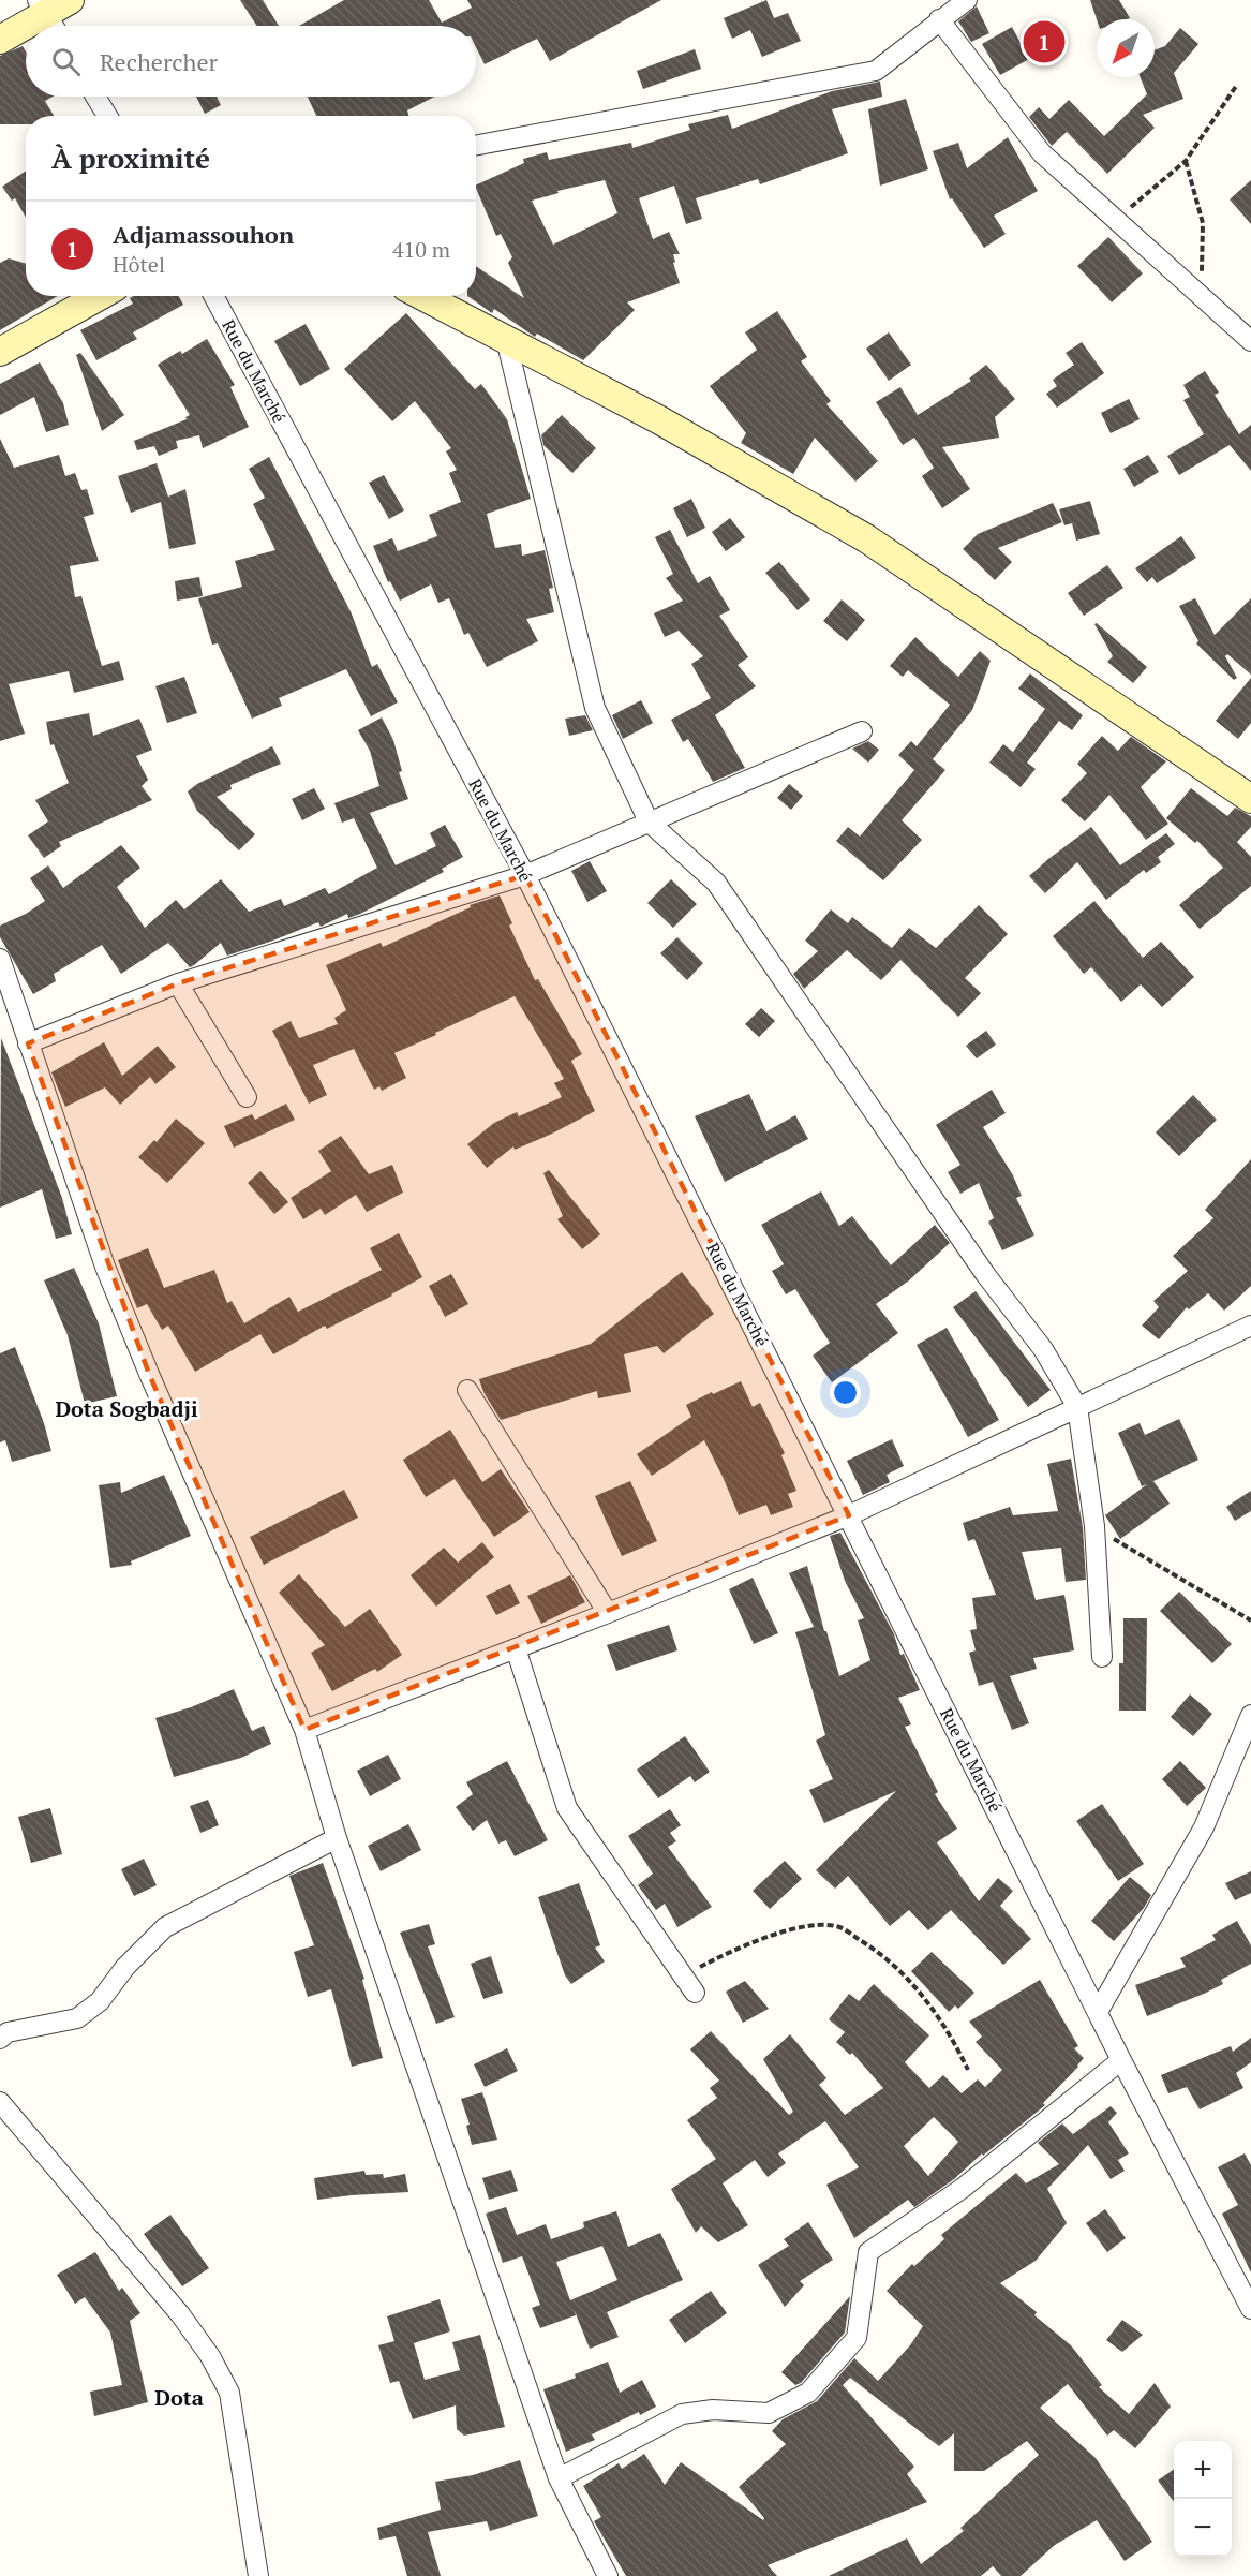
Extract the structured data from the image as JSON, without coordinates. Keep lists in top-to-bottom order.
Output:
{
  "streets": {
    "street": ["Rue du Marché"]
  },
  "districts": ["Dota Sogbadji", "Dota"],
  "north": "bottom left",
  "page": {
    "pins": "1",
    "search": "Rechercher",
    "heading": "À proximité",
    "list": [
      {
        "mark": "1",
        "name": "Adjamassouhon",
        "note": "Hôtel",
        "value": "410 m"
      }
    ],
    "map_buttons": ["+", "−"]
  }
}
